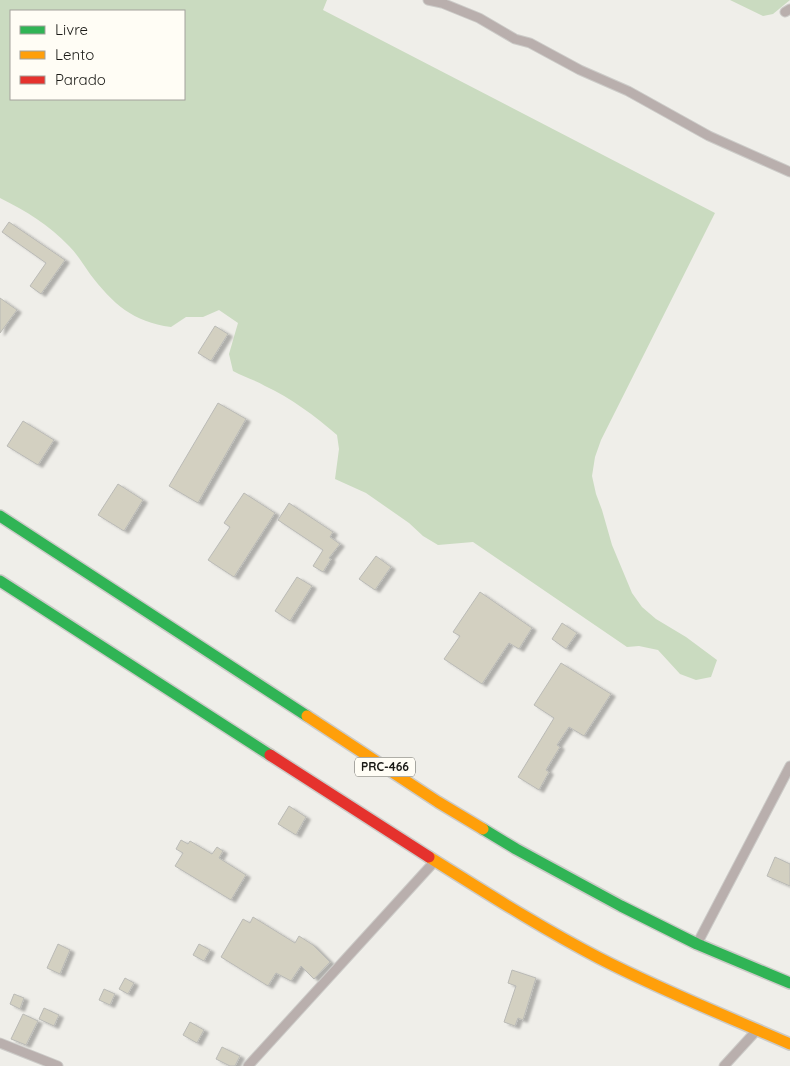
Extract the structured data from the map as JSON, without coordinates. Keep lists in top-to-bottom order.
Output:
{
  "streets": {
    "highway": ["PRC-466"]
  },
  "legend": ["Livre", "Lento", "Parado"]
}
